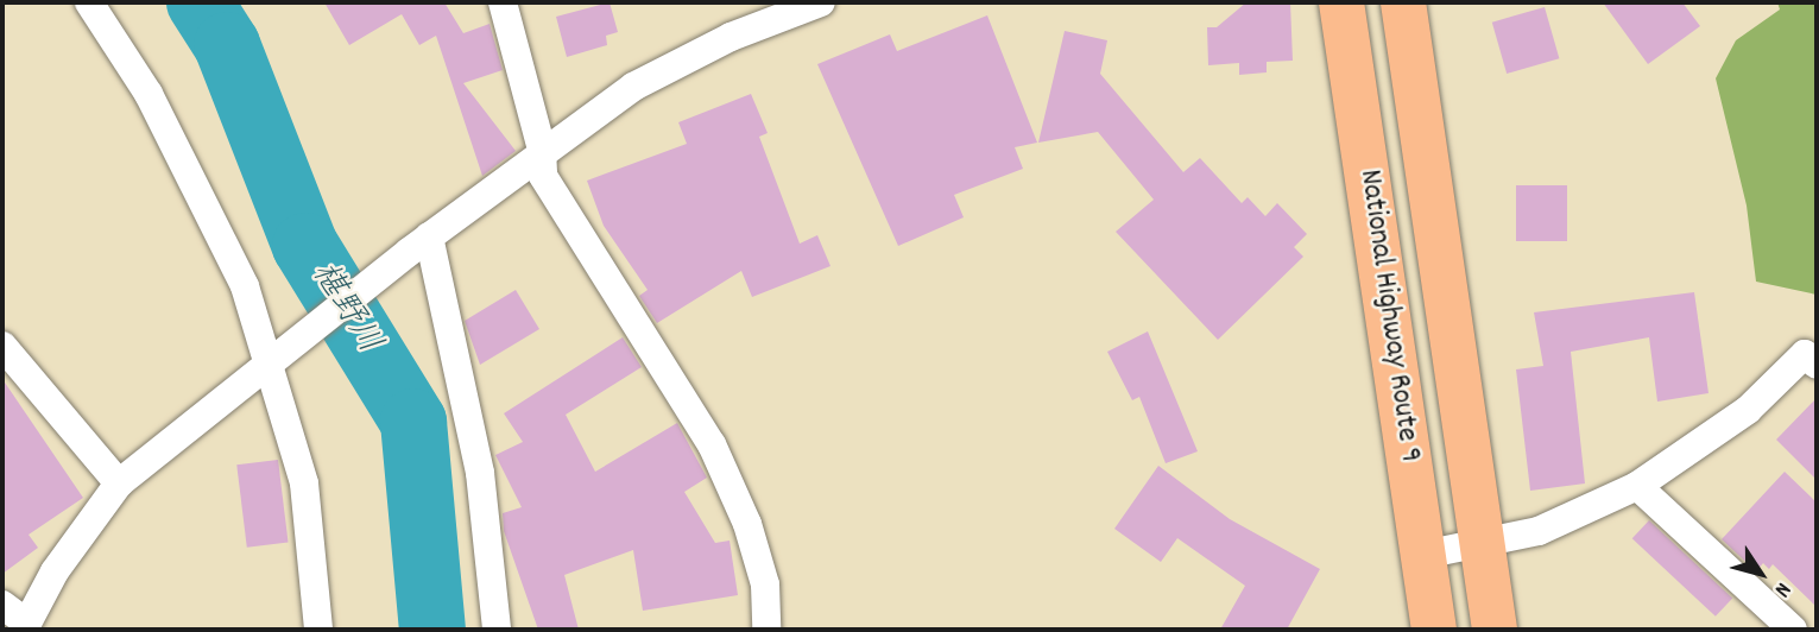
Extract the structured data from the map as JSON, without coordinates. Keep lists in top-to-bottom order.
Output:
{
  "streets": {
    "highway": ["National Highway Route 9"]
  },
  "water": ["椹野川"],
  "north": "bottom right"
}
